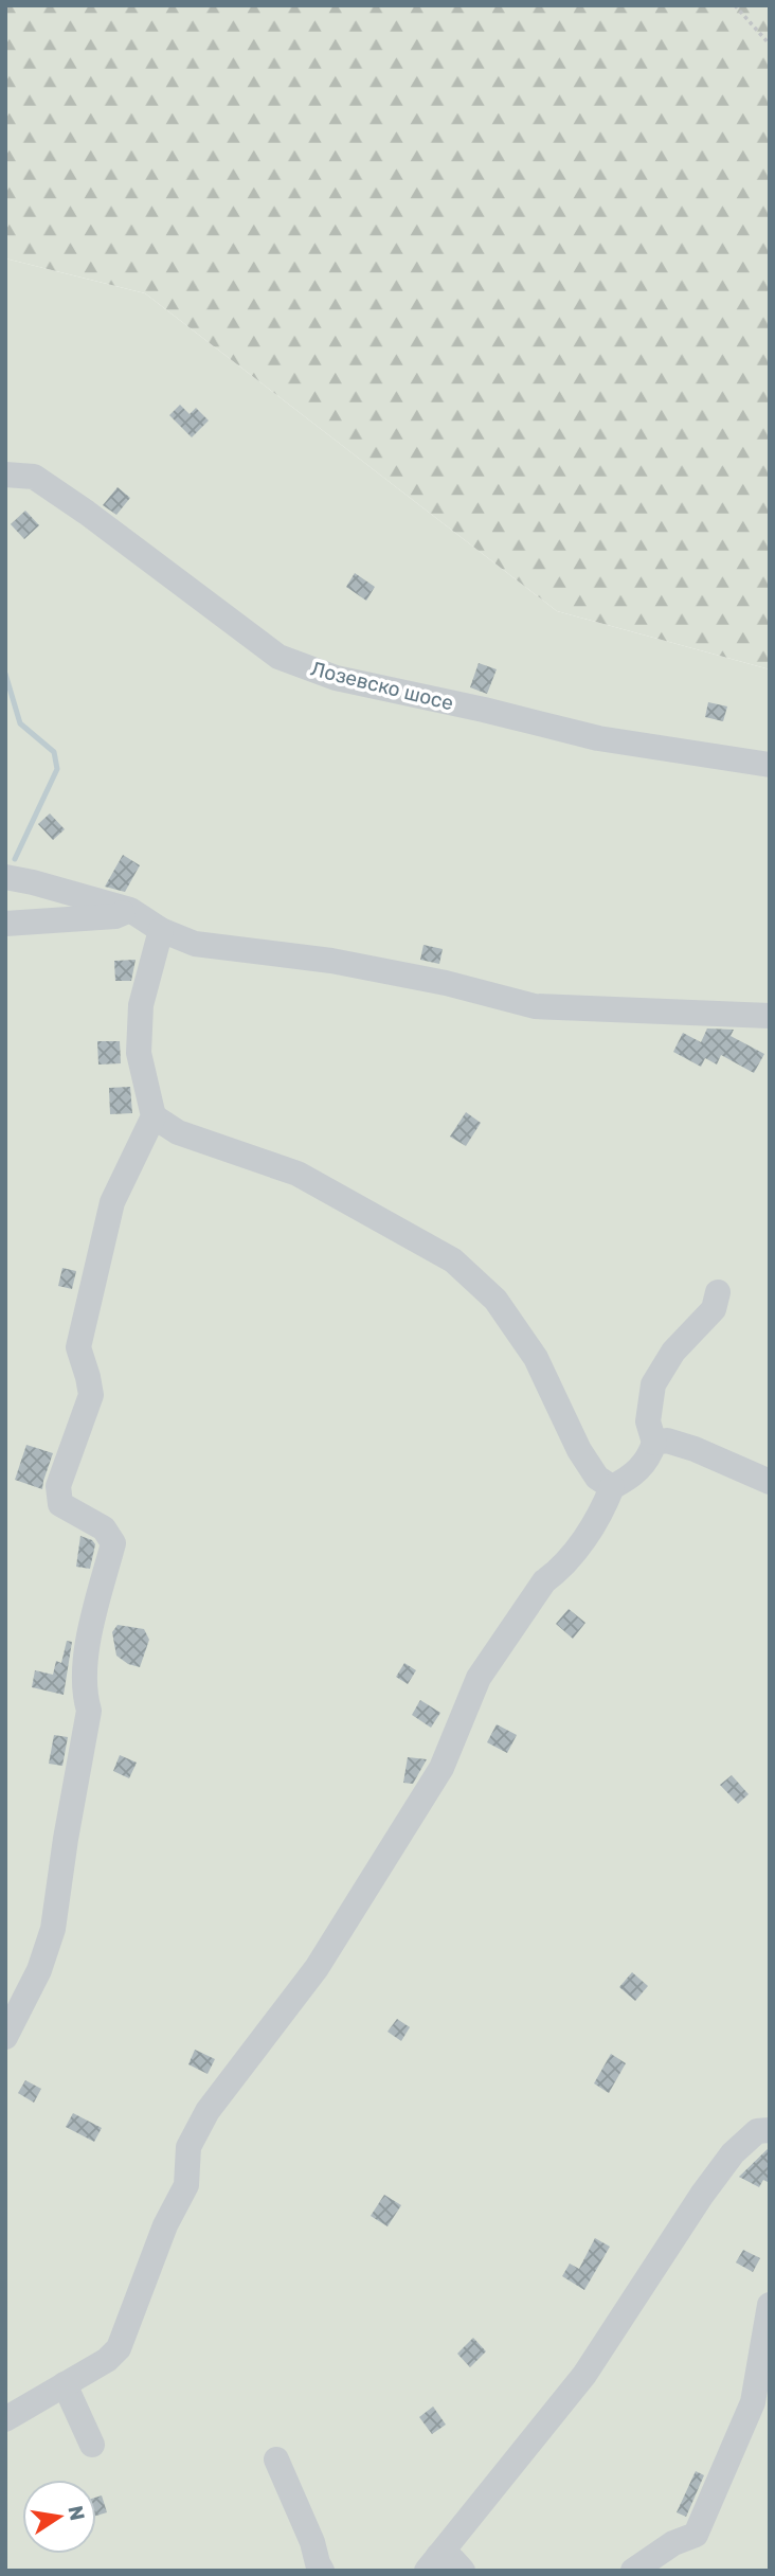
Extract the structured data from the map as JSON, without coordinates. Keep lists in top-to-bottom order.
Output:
{
  "streets": {
    "street": ["Лозевско шосе"]
  },
  "north": "right"
}
